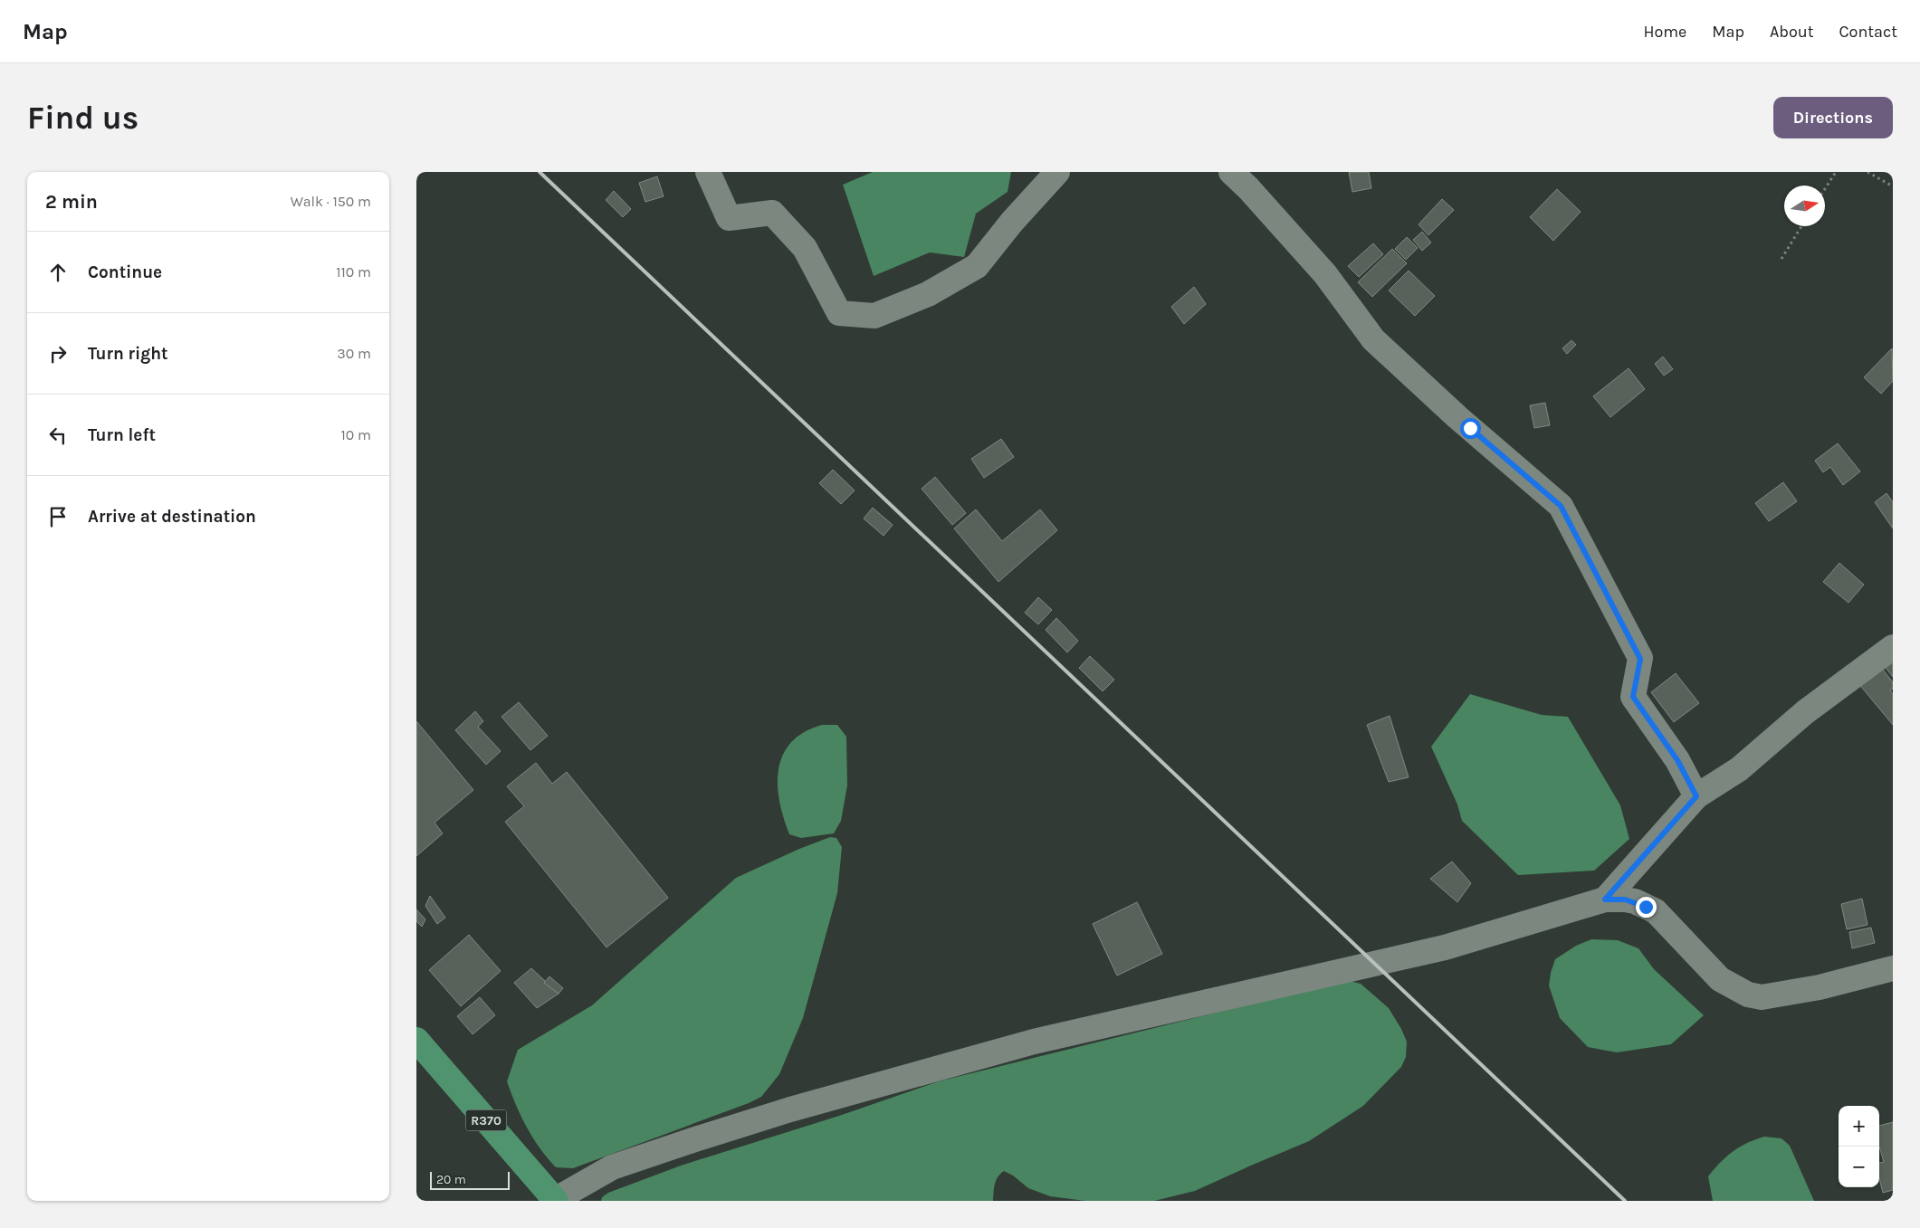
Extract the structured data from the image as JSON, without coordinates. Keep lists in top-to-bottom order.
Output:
{
  "streets": {
    "main road": ["R370"]
  },
  "scale_bar": "20 m",
  "north": "right",
  "page": {
    "header": "Map",
    "nav": [
      "Home",
      "Map",
      "About",
      "Contact"
    ],
    "buttons": "Directions",
    "title": "Find us",
    "heading": ["2 min", "Walk · 150 m"],
    "list": [
      ["Continue", "110 m"],
      ["Turn right", "30 m"],
      ["Turn left", "10 m"],
      "Arrive at destination"
    ],
    "map_buttons": ["+", "−"],
    "scale": "20 m"
  }
}
